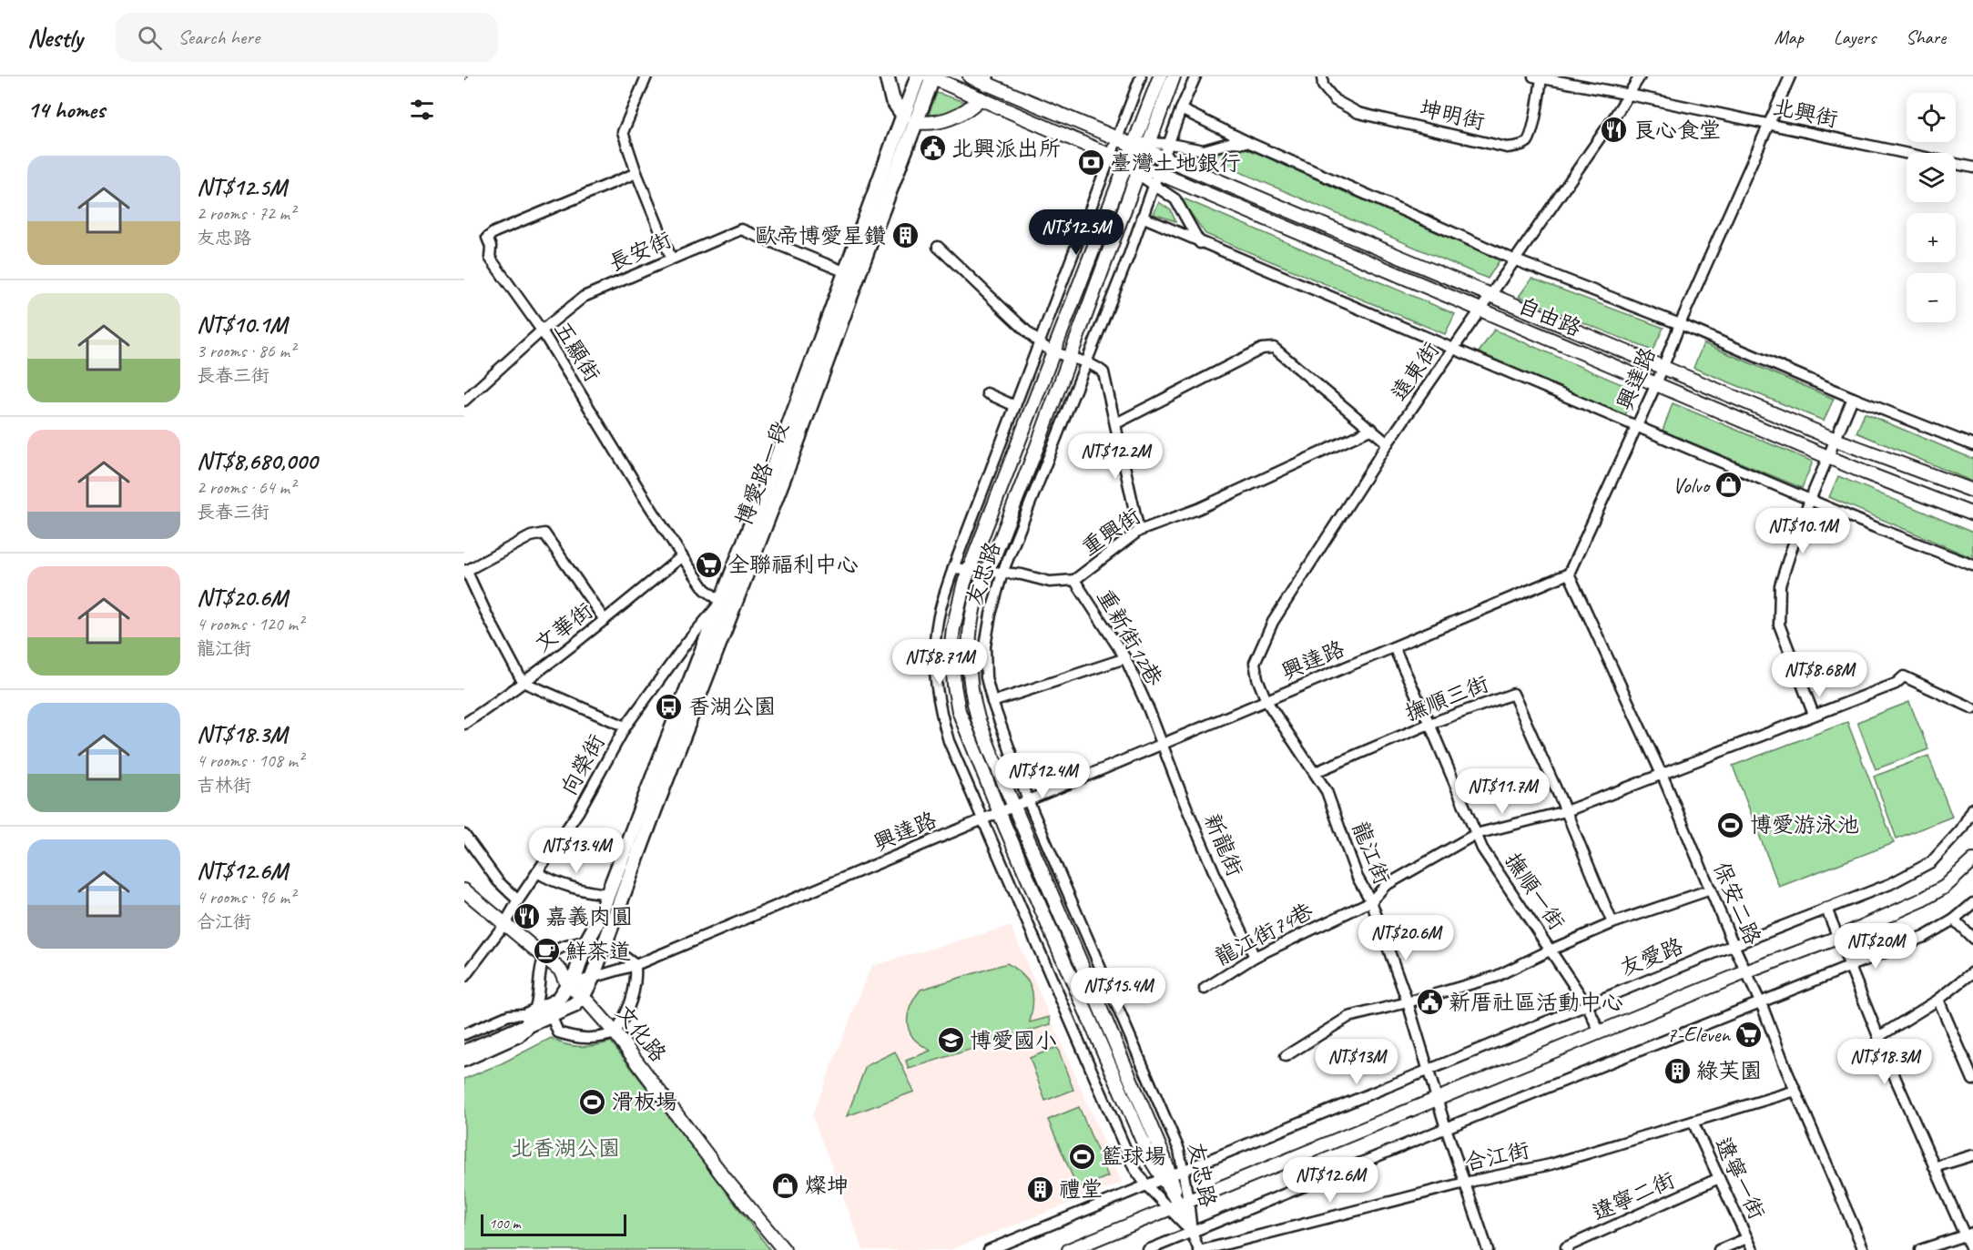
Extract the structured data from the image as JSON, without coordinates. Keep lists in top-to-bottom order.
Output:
{
  "streets": {
    "main road": ["博愛路一段"],
    "street": [
      "北興街",
      "坤明街",
      "長安街",
      "自由路",
      "五顯街",
      "遠東街",
      "興達路",
      "重興街",
      "友忠路",
      "文華街",
      "重新街12巷",
      "撫順三街",
      "向榮街",
      "新龍街",
      "龍江街",
      "撫順一街",
      "保安二路",
      "龍江街74巷",
      "友愛路",
      "文化路",
      "合江街",
      "遼寧一街",
      "遼寧二街"
    ]
  },
  "crossings": [
    ["北興街", "坤明街"],
    ["北興街", "遠東街"],
    ["北興街", "興達路"],
    ["長安街", "五顯街"],
    ["長安街", "博愛路一段"],
    ["自由路", "遠東街"],
    ["自由路", "興達路"],
    ["自由路", "博愛路一段"],
    ["自由路", "友忠路"],
    ["五顯街", "博愛路一段"],
    ["五顯街", "文華街"],
    ["五顯街", "向榮街"],
    ["遠東街", "興達路"],
    ["遠東街", "龍江街"],
    ["興達路", "博愛路一段"],
    ["興達路", "友忠路"],
    ["興達路", "重新街12巷"],
    ["興達路", "新龍街"],
    ["興達路", "龍江街"],
    ["興達路", "撫順一街"],
    ["興達路", "保安二路"],
    ["興達路", "文化路"],
    ["博愛路一段", "向榮街"],
    ["博愛路一段", "文化路"],
    ["重興街", "友忠路"],
    ["重興街", "重新街12巷"],
    ["友忠路", "友愛路"],
    ["重新街12巷", "新龍街"],
    ["撫順三街", "龍江街"],
    ["撫順三街", "撫順一街"],
    ["撫順三街", "龍江街74巷"],
    ["向榮街", "文化路"],
    ["新龍街", "龍江街74巷"],
    ["龍江街", "龍江街74巷"],
    ["龍江街", "友愛路"],
    ["龍江街", "合江街"],
    ["撫順一街", "龍江街74巷"],
    ["撫順一街", "友愛路"],
    ["保安二路", "龍江街74巷"],
    ["保安二路", "友愛路"],
    ["保安二路", "合江街"],
    ["合江街", "遼寧一街"],
    ["遼寧一街", "遼寧二街"]
  ],
  "parks": ["北香湖公園"],
  "places": {
    "restaurant": ["良心食堂", "嘉義肉圓"],
    "public building": ["北興派出所", "新厝社區活動中心"],
    "bank": ["臺灣土地銀行"],
    "building": ["歐帝博愛星鑽", "綠芙園", "禮堂"],
    "shop": ["Volvo", "燦坤"],
    "supermarket": ["全聯福利中心", "7-Eleven"],
    "bus stop": ["香湖公園"],
    "sports": ["博愛游泳池", "滑板場", "籃球場"],
    "cafe": ["鮮茶道"],
    "school or university": ["博愛國小"]
  },
  "scale_bar": "100 m",
  "page": {
    "header": "Nestly",
    "search": "Search here",
    "nav": ["Map", "Layers", "Share"],
    "heading": "14 homes",
    "map_buttons": ["+", "−"],
    "list": [
      {
        "name": "NT$12.5M",
        "note": "2 rooms · 72 m² · 友忠路"
      },
      {
        "name": "NT$10.1M",
        "note": "3 rooms · 86 m² · 長春三街"
      },
      {
        "name": "NT$8,680,000",
        "note": "2 rooms · 64 m² · 長春三街"
      },
      {
        "name": "NT$20.6M",
        "note": "4 rooms · 120 m² · 龍江街"
      },
      {
        "name": "NT$18.3M",
        "note": "4 rooms · 108 m² · 吉林街"
      },
      {
        "name": "NT$12.6M",
        "note": "4 rooms · 96 m² · 合江街"
      }
    ],
    "price": [
      "NT$12.5M",
      "NT$12.2M",
      "NT$10.1M",
      "NT$8.71M",
      "NT$8.68M",
      "NT$12.4M",
      "NT$11.7M",
      "NT$13.4M",
      "NT$20.6M",
      "NT$20M",
      "NT$15.4M",
      "NT$13M",
      "NT$18.3M",
      "NT$12.6M"
    ],
    "scale": "100 m"
  }
}
